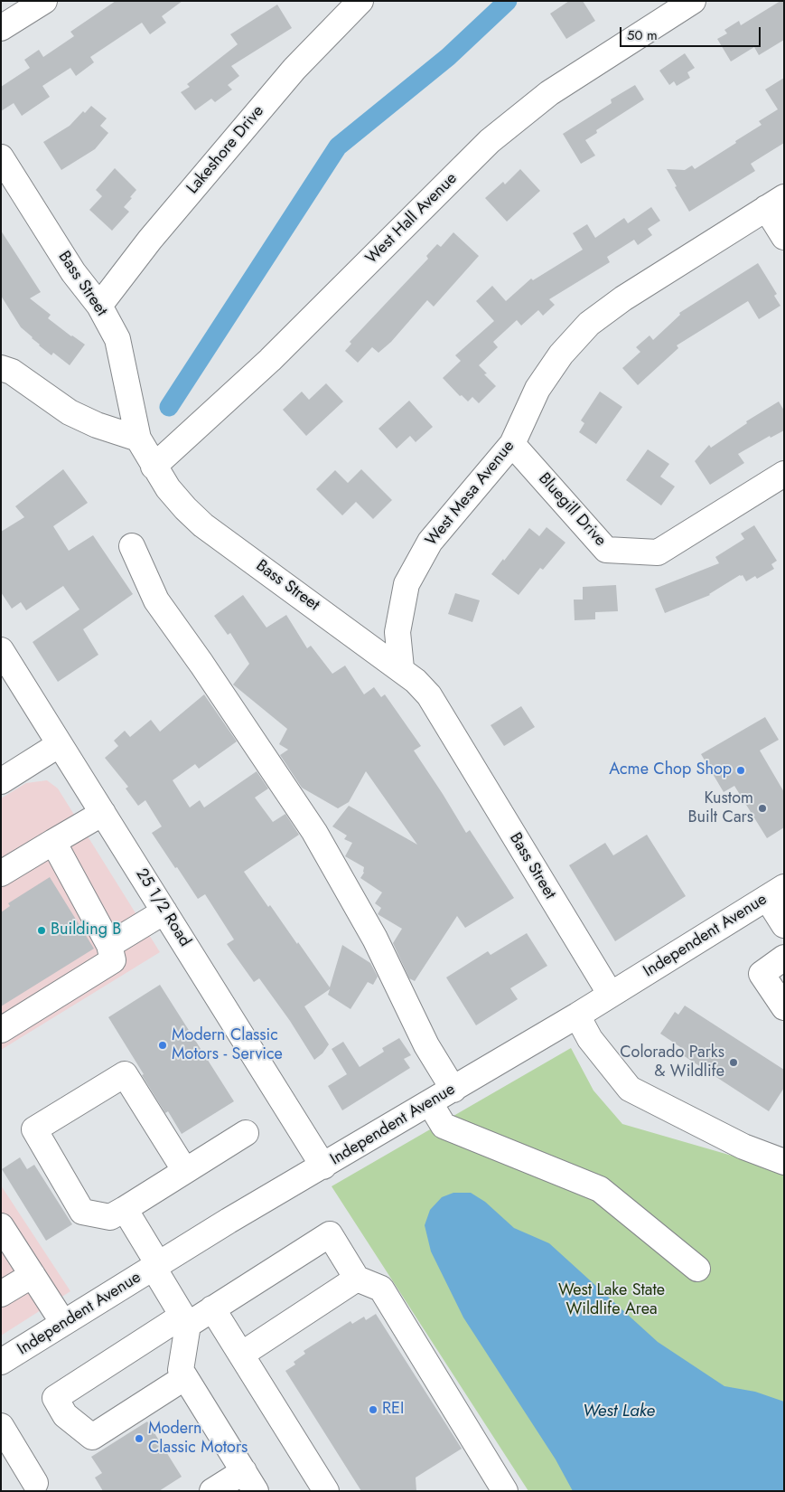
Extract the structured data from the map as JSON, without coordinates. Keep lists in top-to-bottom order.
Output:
{
  "streets": {
    "street": [
      "Lakeshore Drive",
      "West Hall Avenue",
      "Bass Street",
      "West Mesa Avenue",
      "Bluegill Drive",
      "25 1/2 Road",
      "Independent Avenue"
    ]
  },
  "crossings": [
    ["Lakeshore Drive", "Bass Street"],
    ["West Hall Avenue", "Bass Street"],
    ["Bass Street", "West Mesa Avenue"],
    ["Bass Street", "Independent Avenue"],
    ["West Mesa Avenue", "Bluegill Drive"],
    ["25 1/2 Road", "Independent Avenue"]
  ],
  "water": ["West Lake"],
  "parks": ["West Lake State Wildlife Area"],
  "places": [
    "Acme Chop Shop",
    "Kustom Built Cars",
    "Building B",
    "Modern Classic Motors - Service",
    "Colorado Parks & Wildlife",
    "REI",
    "Modern Classic Motors"
  ],
  "scale_bar": "50 m"
}
